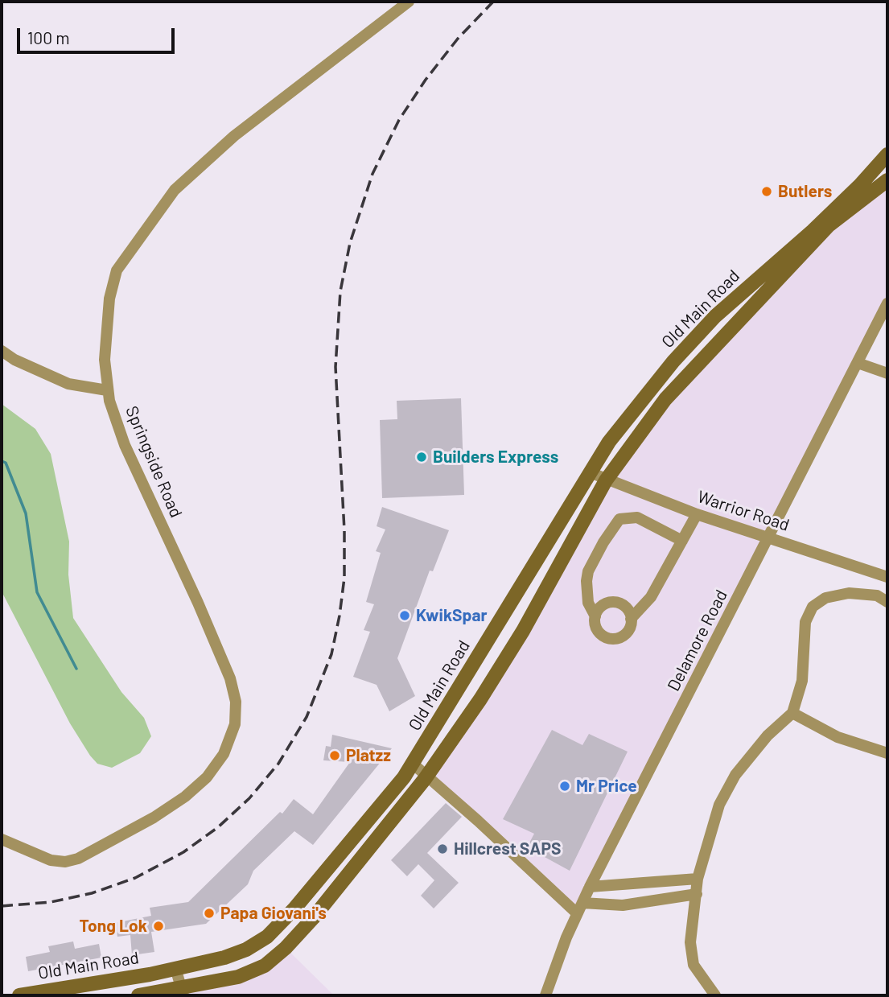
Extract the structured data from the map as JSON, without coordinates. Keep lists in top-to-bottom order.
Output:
{
  "streets": {
    "main road": ["Old Main Road"],
    "street": ["Springside Road", "Warrior Road", "Delamore Road"]
  },
  "crossings": [
    ["Old Main Road", "Warrior Road"],
    ["Warrior Road", "Delamore Road"]
  ],
  "places": [
    "Butlers",
    "Builders Express",
    "KwikSpar",
    "Platzz",
    "Mr Price",
    "Hillcrest SAPS",
    "Papa Giovani's",
    "Tong Lok"
  ],
  "scale_bar": "100 m"
}
